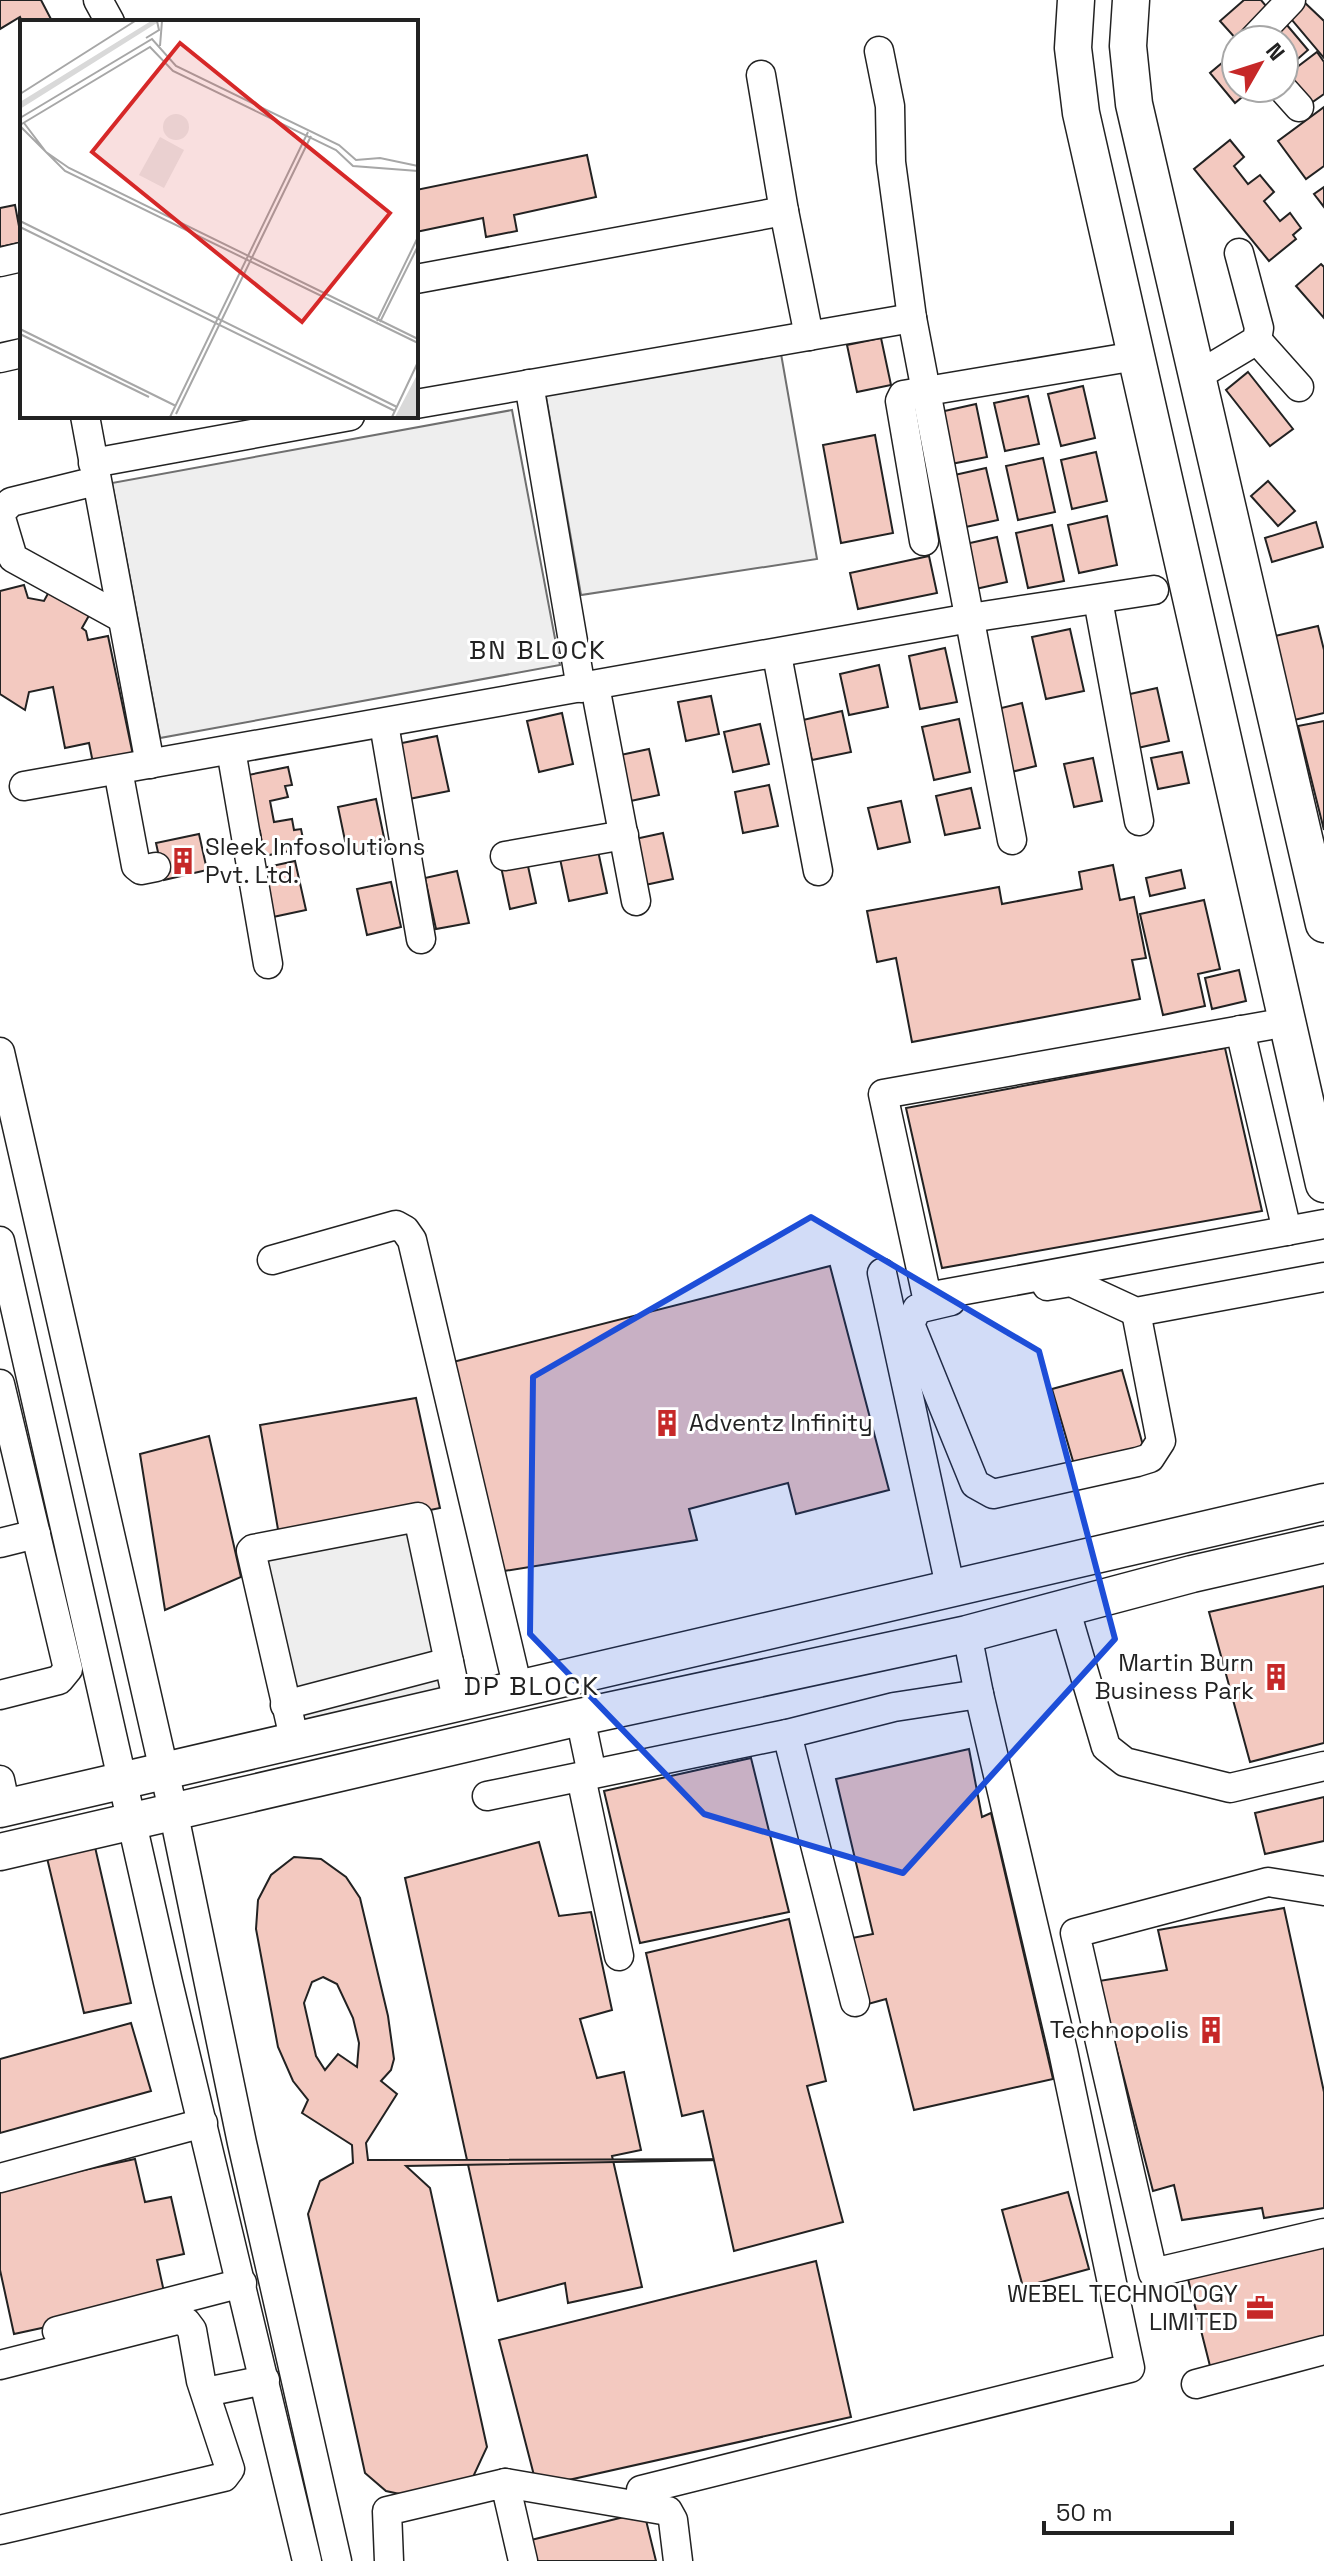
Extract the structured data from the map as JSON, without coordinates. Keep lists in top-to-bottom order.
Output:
{
  "districts": ["BN BLOCK", "DP BLOCK"],
  "places": {
    "building": [
      "Sleek Infosolutions Pvt. Ltd.",
      "Adventz Infinity",
      "Martin Burn Business Park",
      "Technopolis"
    ],
    "office": ["WEBEL TECHNOLOGY LIMITED"]
  },
  "scale_bar": "50 m",
  "north": "top right"
}
